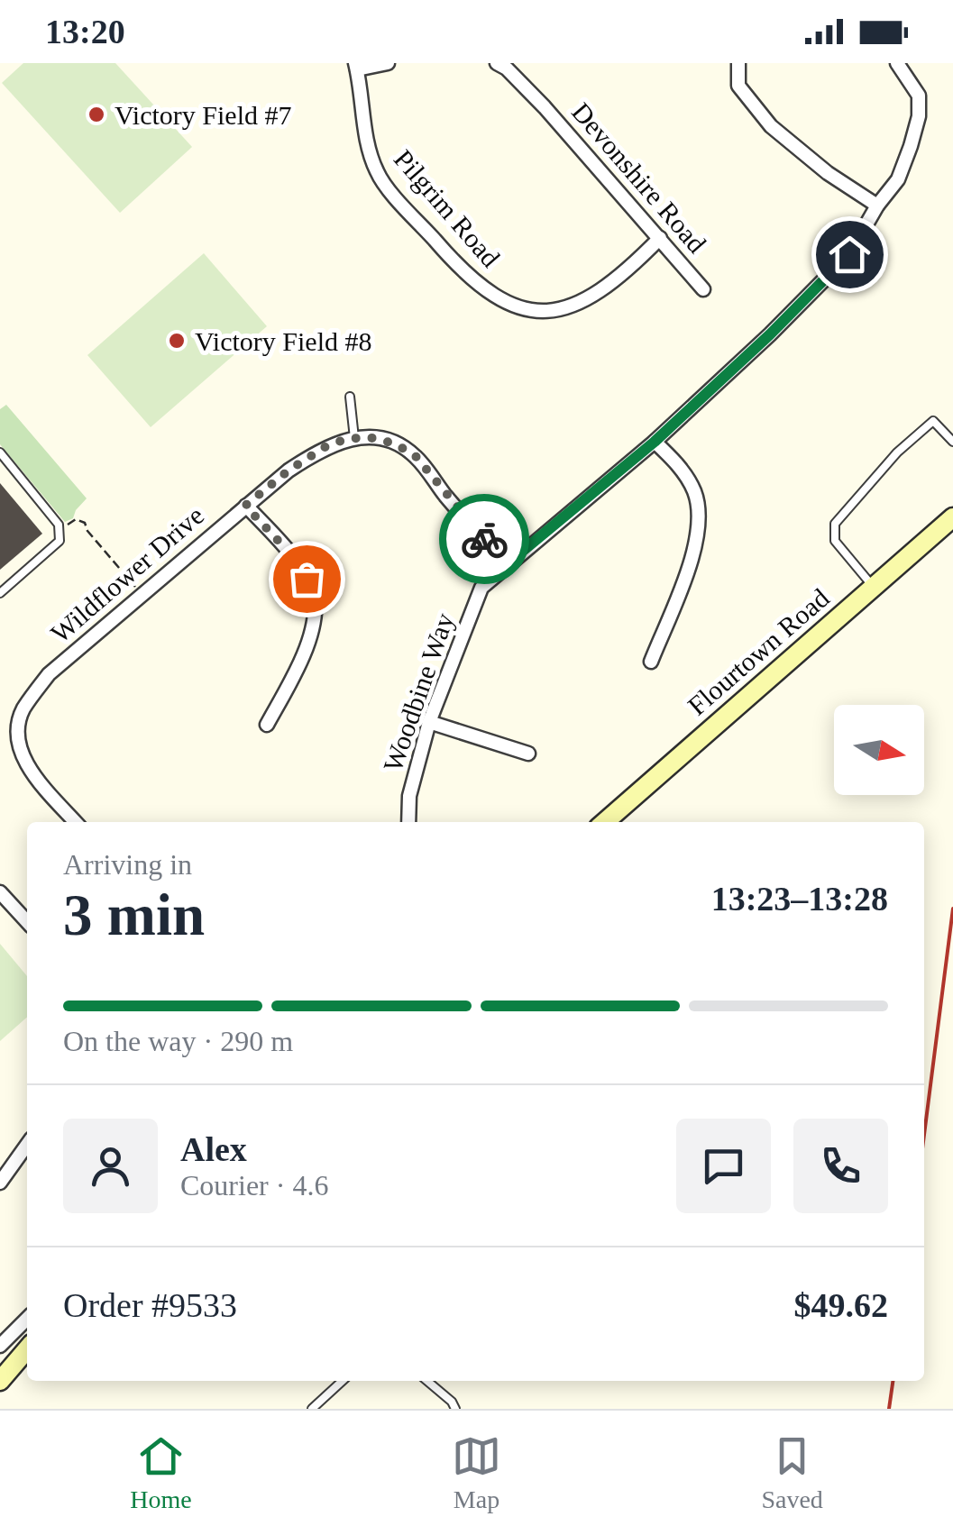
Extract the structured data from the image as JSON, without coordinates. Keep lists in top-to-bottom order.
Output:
{
  "streets": {
    "main road": ["Flourtown Road"],
    "street": [
      "Devonshire Road",
      "Pilgrim Road",
      "Wildflower Drive",
      "Woodbine Way"
    ]
  },
  "crossings": [
    ["Devonshire Road", "Pilgrim Road"]
  ],
  "places": ["Victory Field #7", "Victory Field #8"],
  "north": "right",
  "page": {
    "status": "13:20",
    "heading": ["3 min", "Arriving in", "13:23–13:28"],
    "panel": [
      "Alex",
      "Courier · 4.6",
      "Order #9533",
      "$49.62"
    ],
    "bar": "On the way · 290 m",
    "tabs": ["Home", "Map", "Saved"]
  }
}
